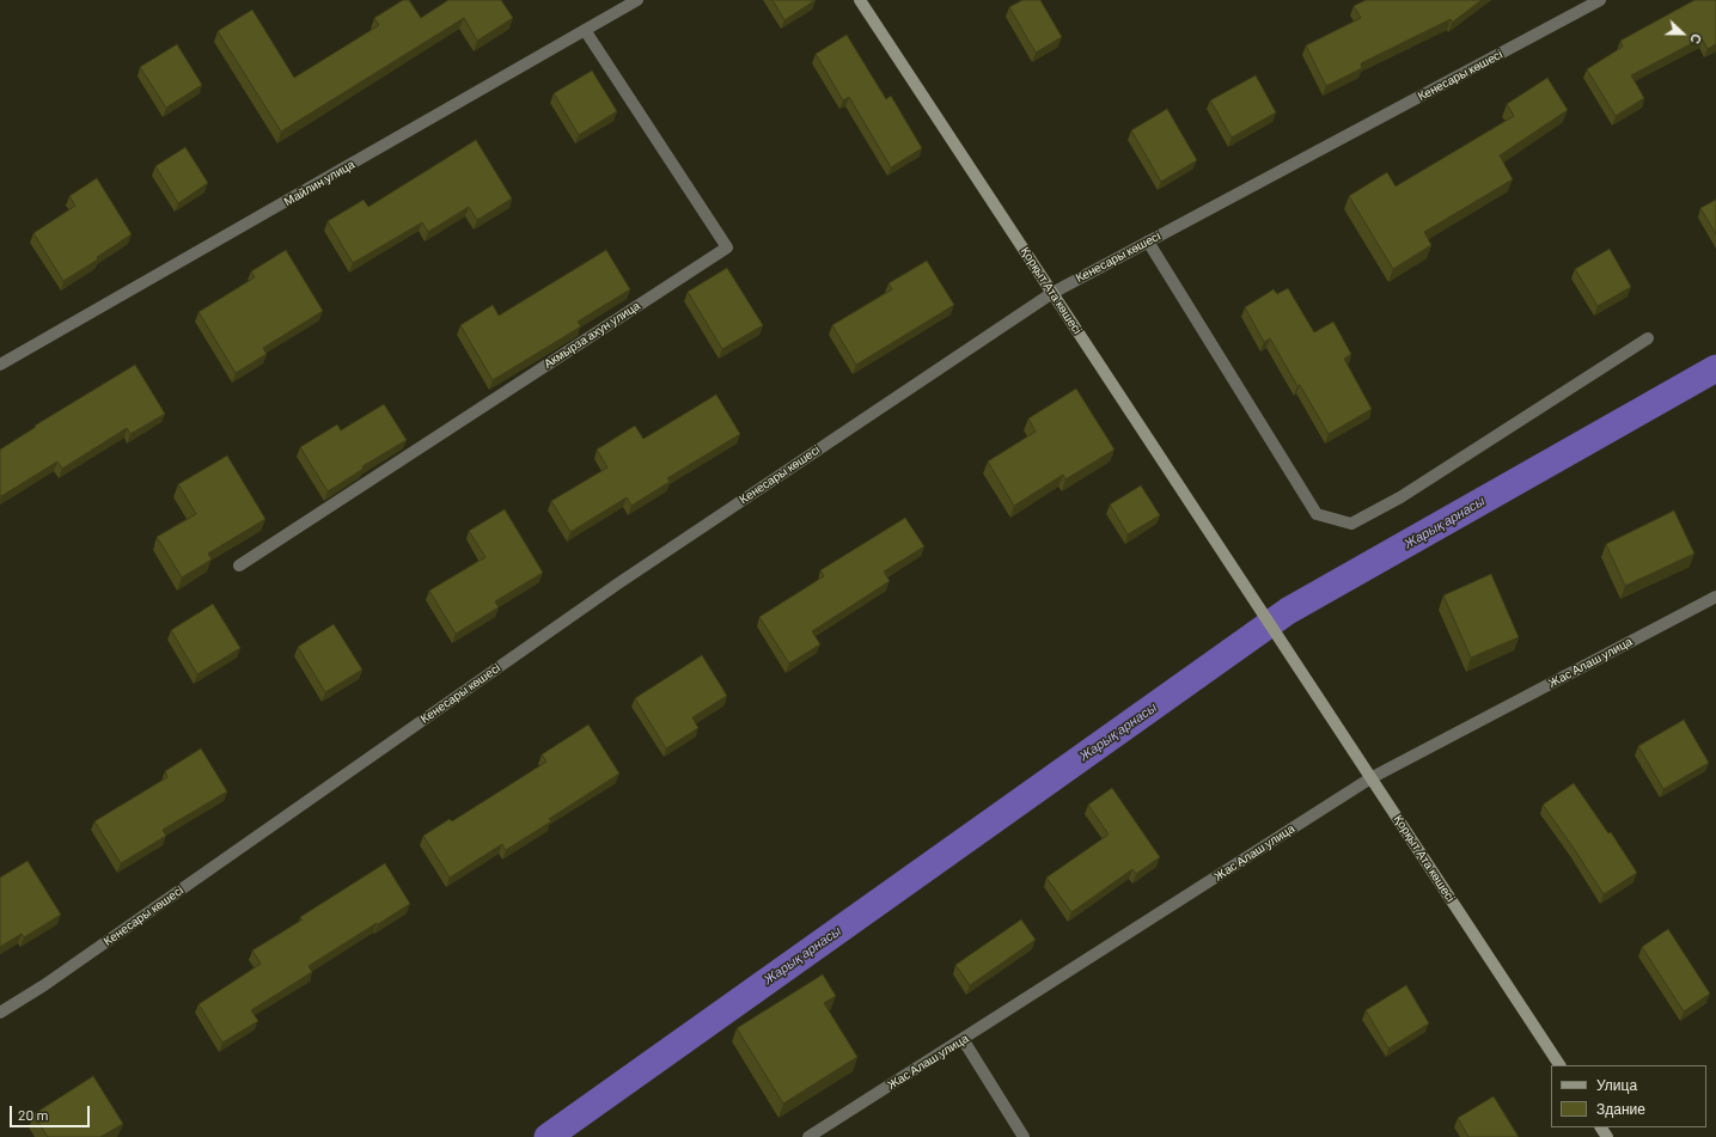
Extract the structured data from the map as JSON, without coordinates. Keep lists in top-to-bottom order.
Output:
{
  "streets": {
    "main road": ["Қорқыт Ата көшесі"],
    "street": [
      "Кенесары көшесі",
      "Майлин улица",
      "Акмырза ахун улица",
      "Жас Алаш улица"
    ]
  },
  "crossings": [
    ["Кенесары көшесі", "Қорқыт Ата көшесі"],
    ["Майлин улица", "Акмырза ахун улица"],
    ["Қорқыт Ата көшесі", "Жас Алаш улица"]
  ],
  "water": ["Жарық арнасы"],
  "legend": ["Улица", "Здание"],
  "scale_bar": "20 m",
  "north": "right"
}
